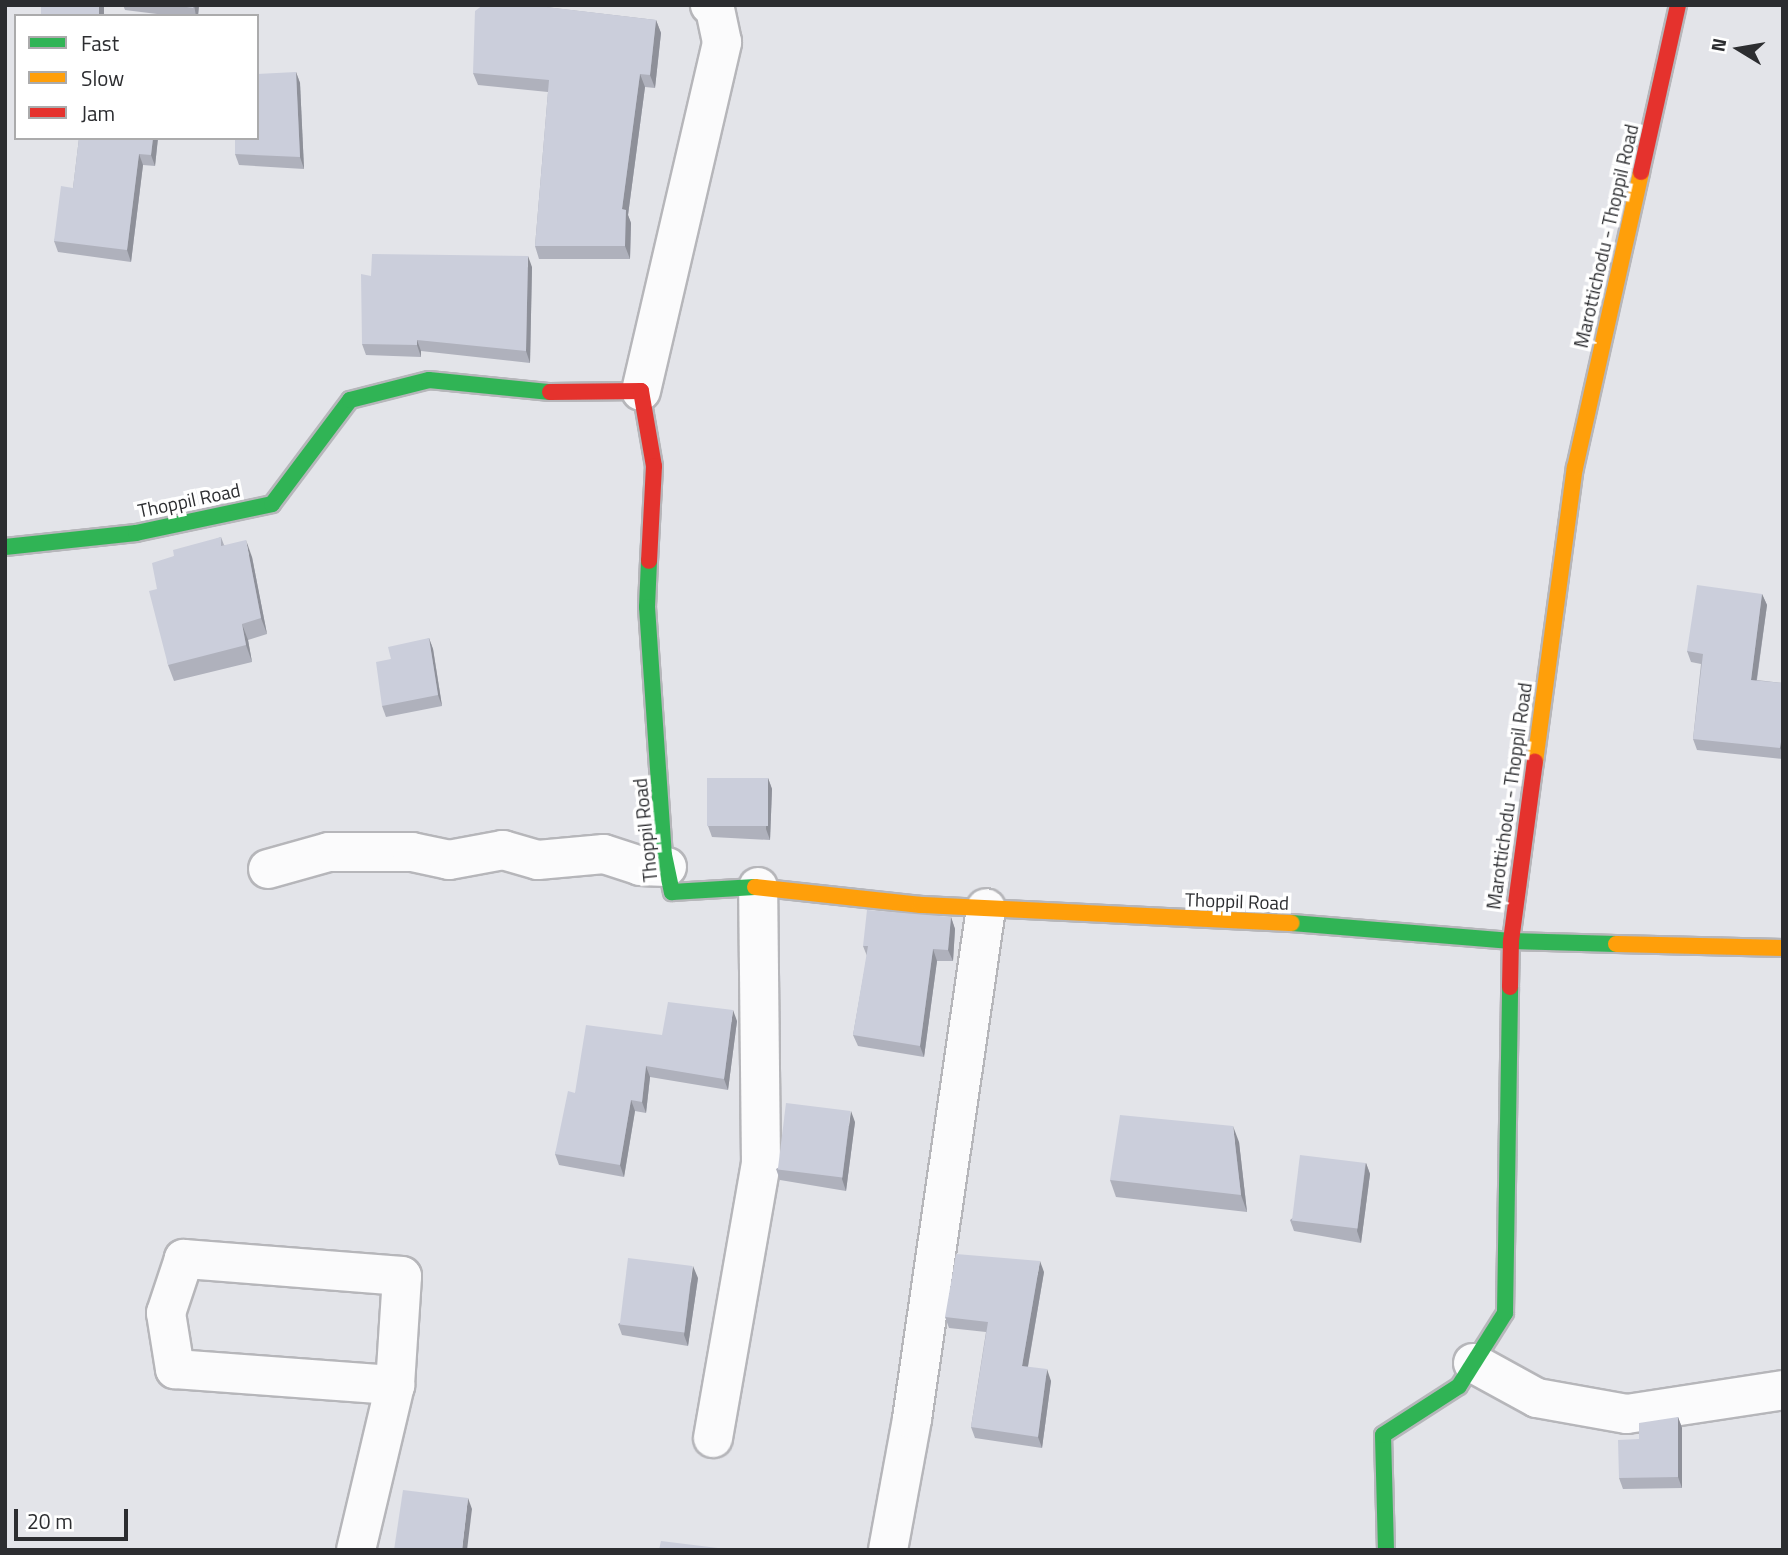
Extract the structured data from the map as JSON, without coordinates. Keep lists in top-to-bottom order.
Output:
{
  "streets": {
    "street": ["Marottichodu - Thoppil Road", "Thoppil Road"]
  },
  "crossings": [
    ["Marottichodu - Thoppil Road", "Thoppil Road"]
  ],
  "legend": ["Fast", "Slow", "Jam"],
  "scale_bar": "20 m",
  "north": "left"
}
